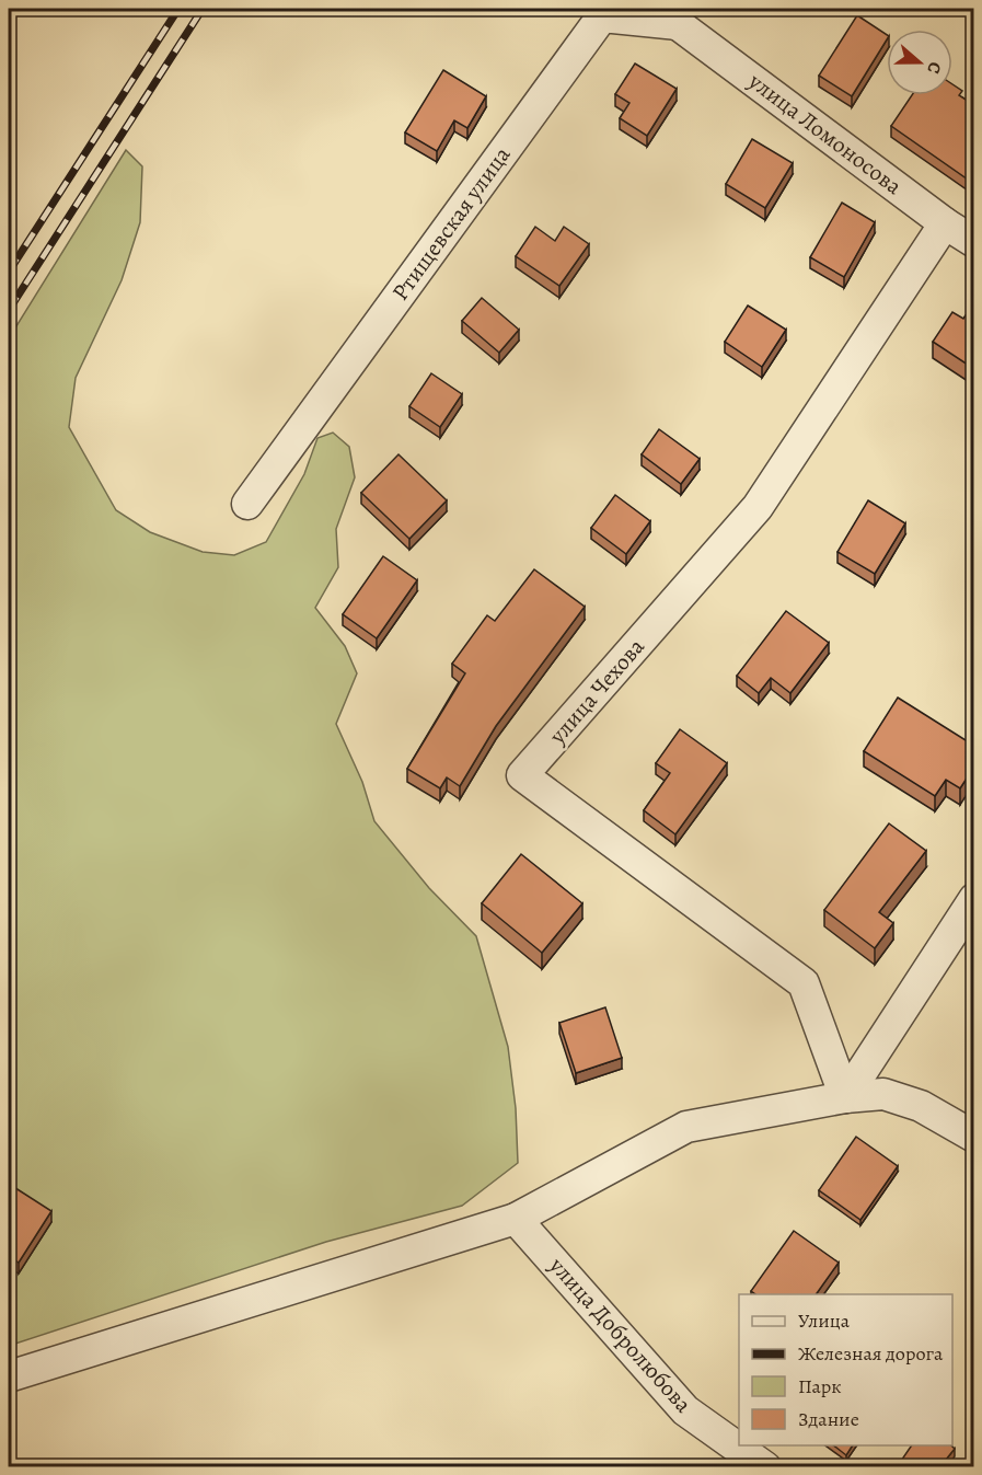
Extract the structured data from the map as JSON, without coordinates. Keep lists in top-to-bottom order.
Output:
{
  "streets": {
    "street": [
      "улица Ломоносова",
      "Ртищевская улица",
      "улица Чехова",
      "улица Добролюбова"
    ]
  },
  "crossings": [
    ["улица Ломоносова", "Ртищевская улица"],
    ["улица Ломоносова", "улица Чехова"]
  ],
  "legend": [
    "Улица",
    "Железная дорога",
    "Парк",
    "Здание"
  ],
  "north": "right"
}
